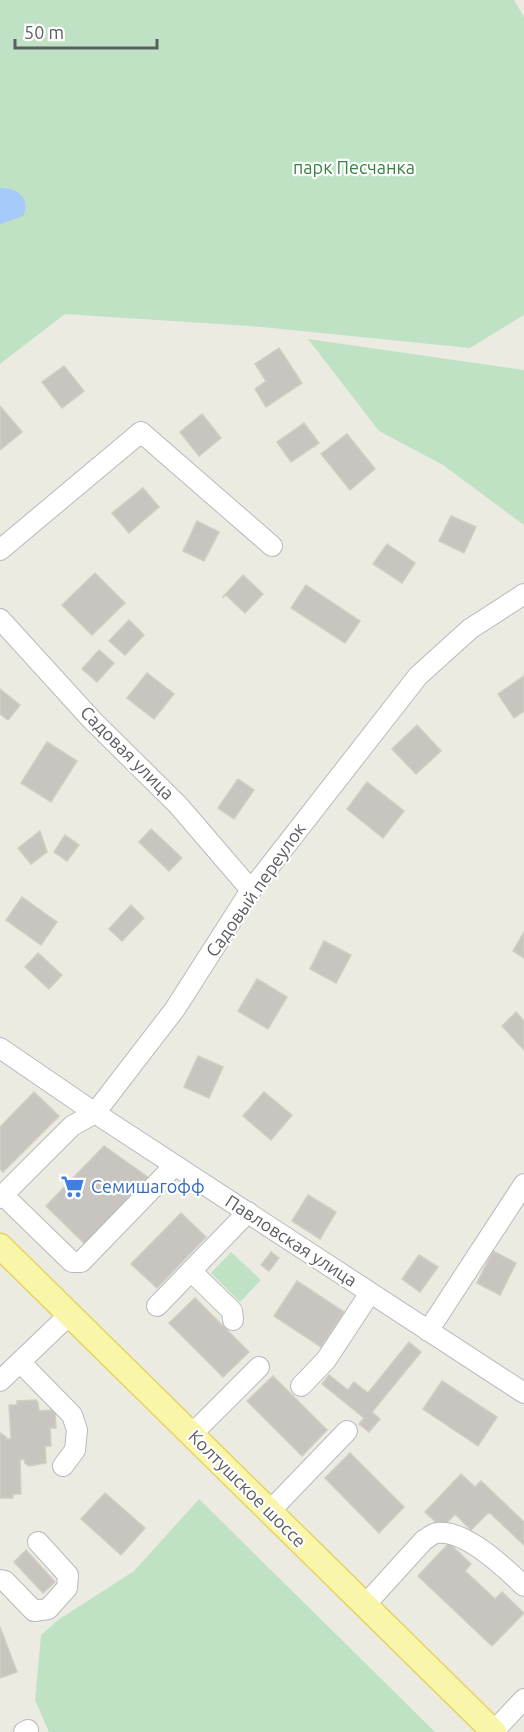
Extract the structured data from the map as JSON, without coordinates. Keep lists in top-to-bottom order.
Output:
{
  "streets": {
    "main road": ["Колтушское шоссе"],
    "street": ["Садовая улица", "Садовый переулок", "Павловская улица"]
  },
  "crossings": [
    ["Садовая улица", "Садовый переулок"],
    ["Садовый переулок", "Павловская улица"]
  ],
  "parks": ["парк Песчанка"],
  "places": {
    "supermarket": ["Семишагофф"]
  },
  "scale_bar": "50 m"
}
